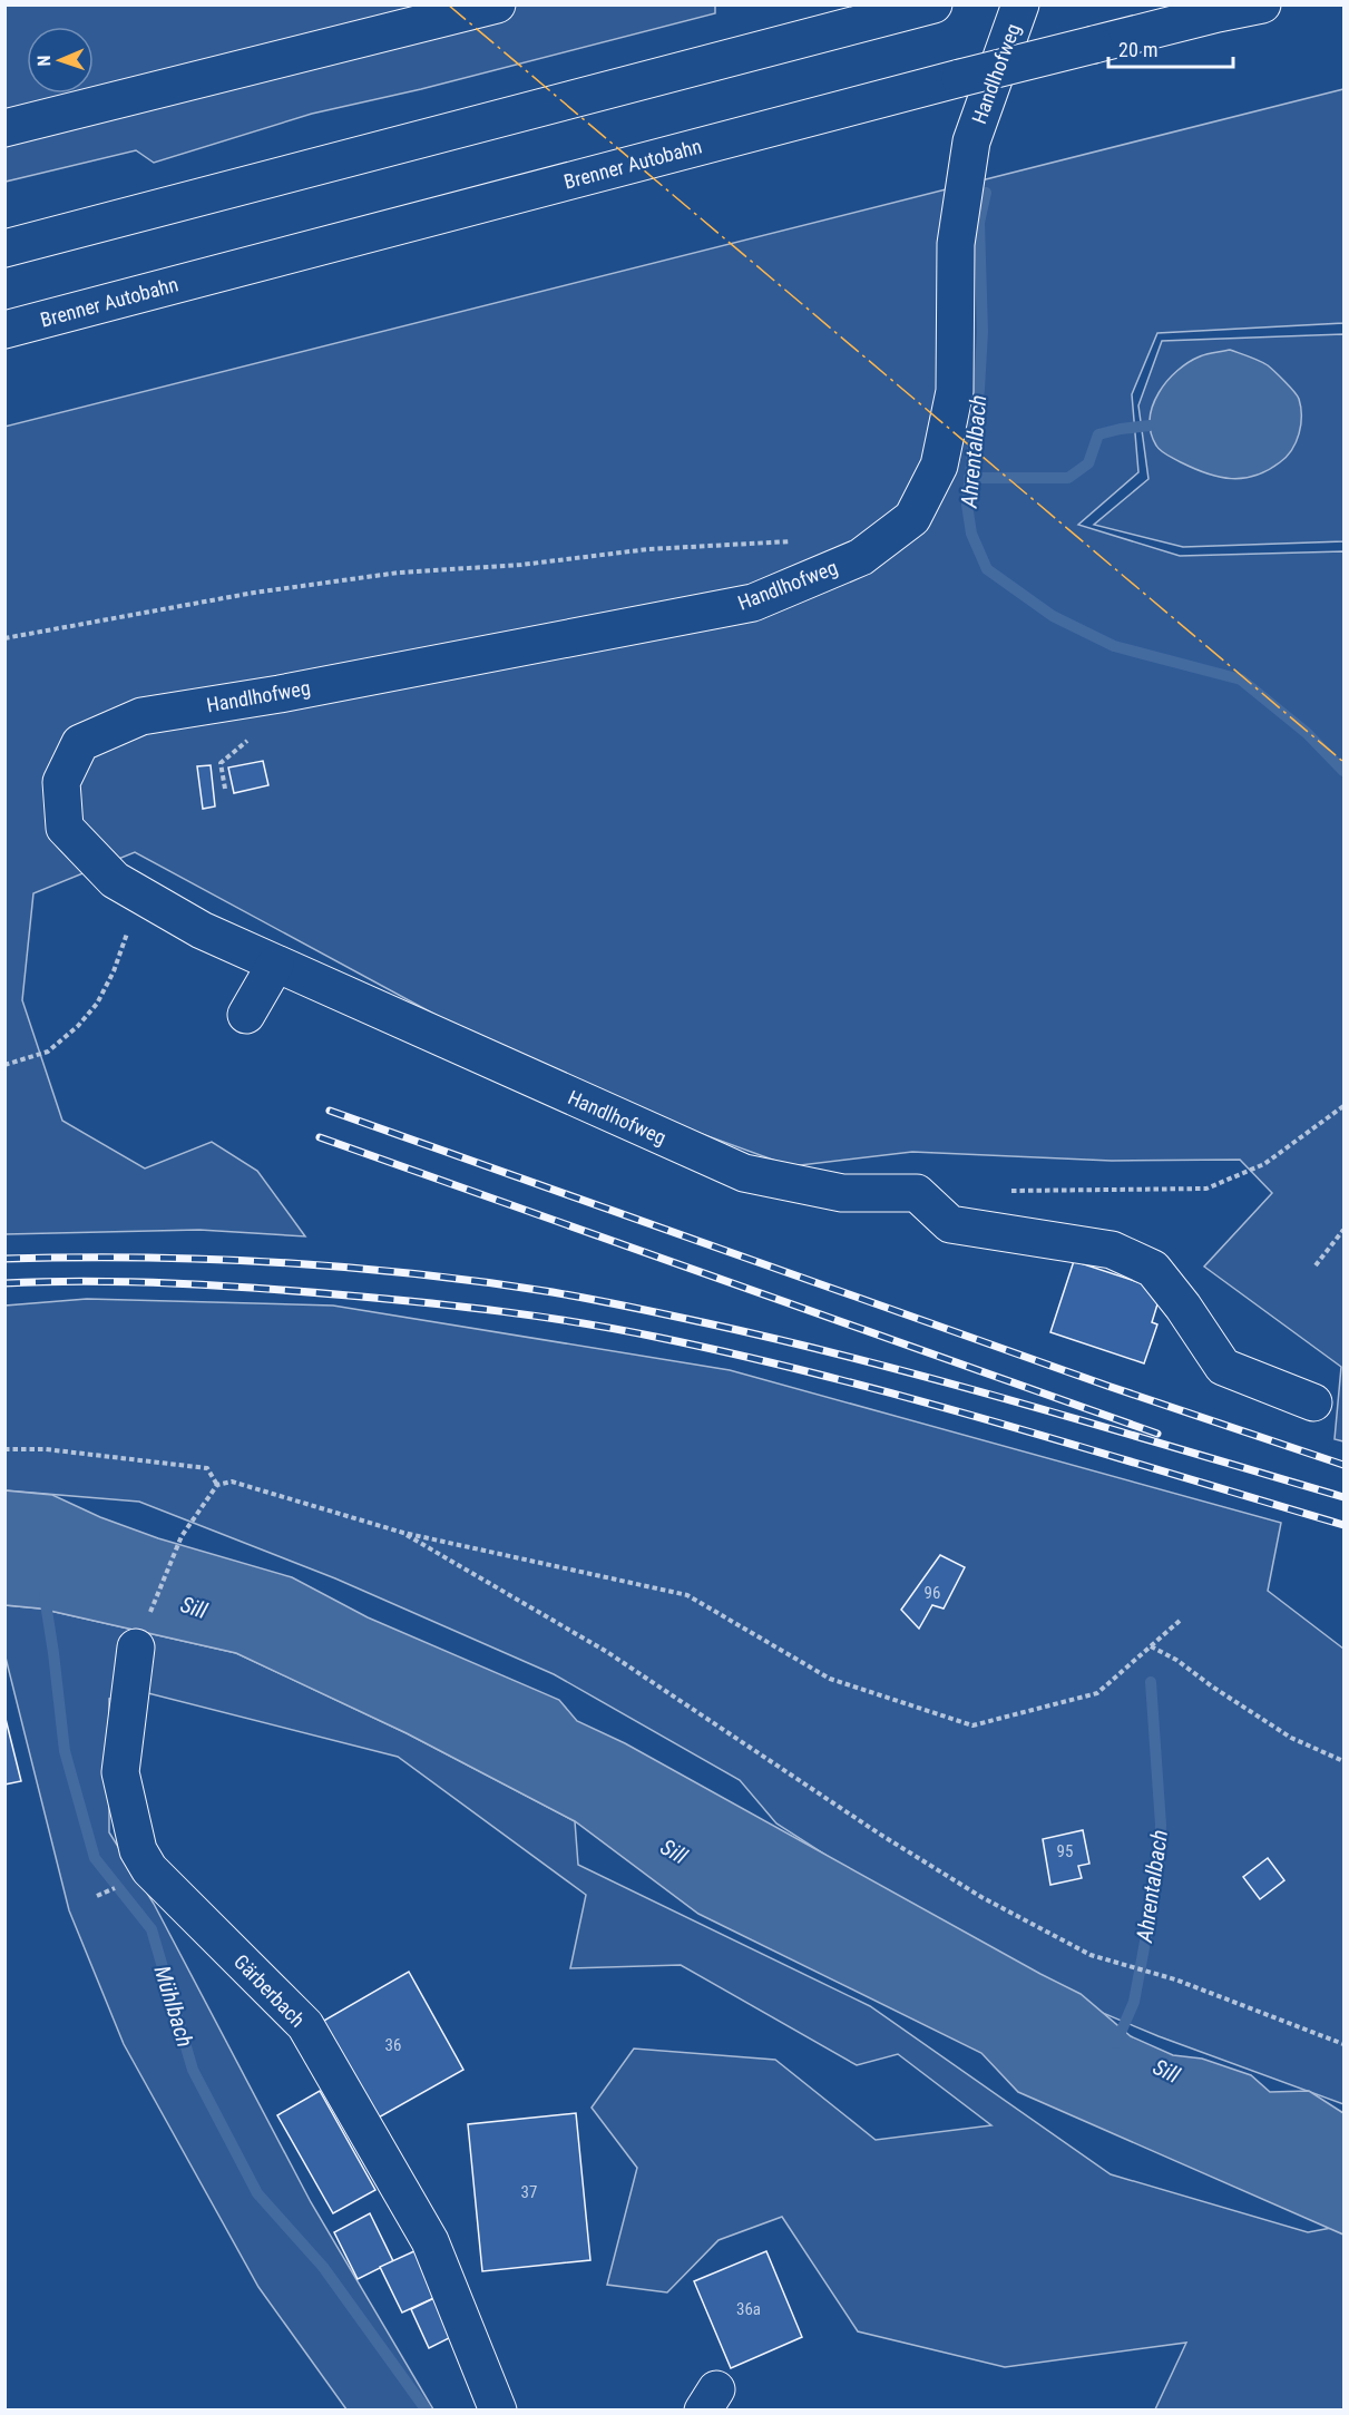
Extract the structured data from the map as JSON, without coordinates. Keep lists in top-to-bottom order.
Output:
{
  "streets": {
    "main road": ["Handlhofweg", "Brenner Autobahn", "Gärberbach"]
  },
  "water": ["Ahrentalbach", "Sill", "Mühlbach"],
  "house_numbers": [
    "96",
    "95",
    "36",
    "37",
    "36a"
  ],
  "scale_bar": "20 m",
  "north": "left"
}
